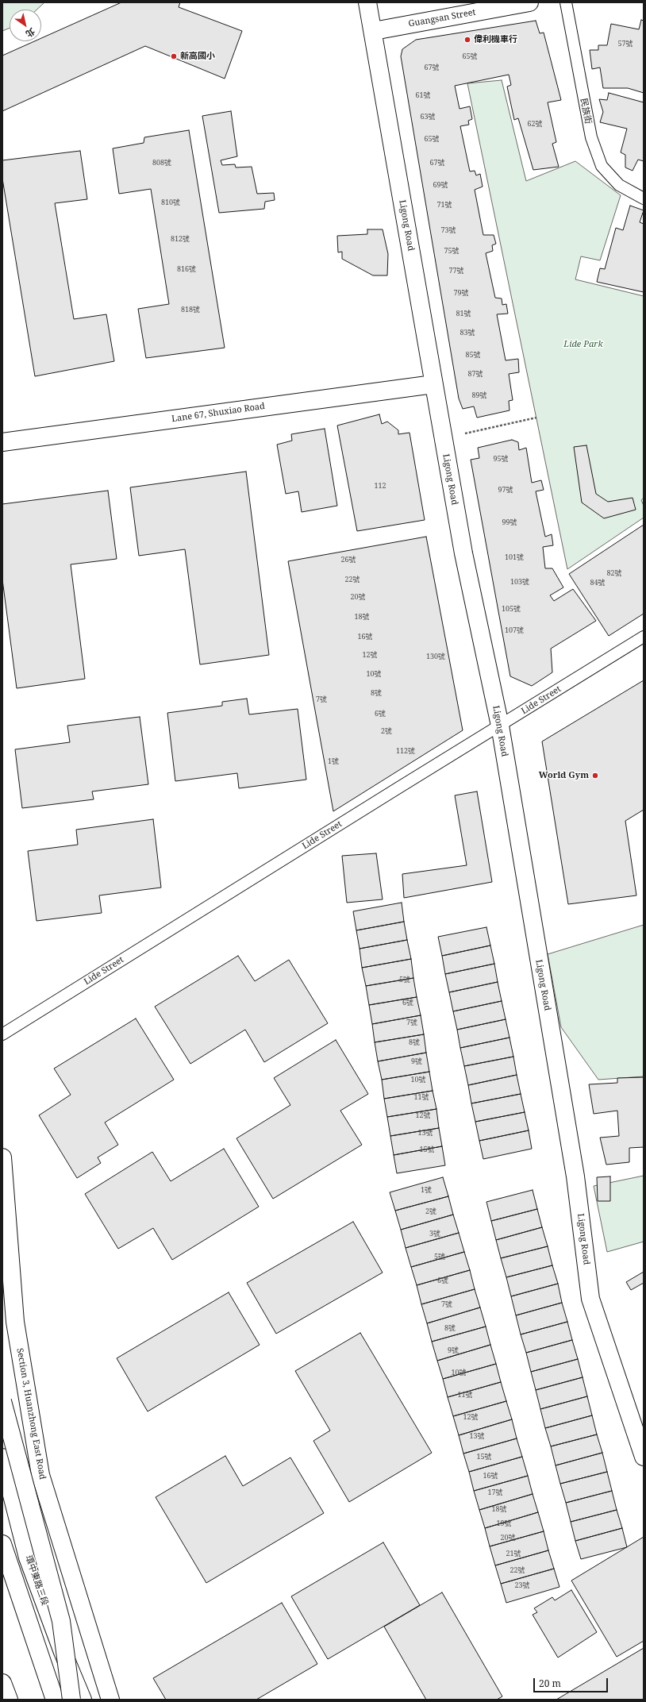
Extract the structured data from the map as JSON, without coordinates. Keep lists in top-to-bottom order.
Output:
{
  "streets": {
    "main road": [
      "Guangsan Street",
      "Ligong Road",
      "Lane 67, Shuxiao Road",
      "Section 3, Huanzhong East Road",
      "環中東路三段"
    ],
    "lane": ["民族街", "Lide Street"]
  },
  "crossings": [
    ["Guangsan Street", "Ligong Road"],
    ["Ligong Road", "Lane 67, Shuxiao Road"],
    ["Ligong Road", "Lide Street"]
  ],
  "parks": ["Lide Park"],
  "places": ["偉利機車行", "新高國小", "World Gym"],
  "house_numbers": [
    "57號",
    "65號",
    "67號",
    "61號",
    "63號",
    "62號",
    "65號",
    "808號",
    "67號",
    "69號",
    "810號",
    "71號",
    "73號",
    "812號",
    "75號",
    "816號",
    "77號",
    "79號",
    "818號",
    "81號",
    "83號",
    "85號",
    "87號",
    "89號",
    "95號",
    "112",
    "97號",
    "99號",
    "101號",
    "26號",
    "82號",
    "22號",
    "103號",
    "84號",
    "20號",
    "105號",
    "18號",
    "107號",
    "16號",
    "12號",
    "130號",
    "10號",
    "8號",
    "7號",
    "6號",
    "2號",
    "112號",
    "1號",
    "5號",
    "6號",
    "7號",
    "8號",
    "9號",
    "10號",
    "11號",
    "12號",
    "13號",
    "15號",
    "1號",
    "2號",
    "3號",
    "5號",
    "6號",
    "7號",
    "8號",
    "9號",
    "10號",
    "11號",
    "12號",
    "13號",
    "15號",
    "16號",
    "17號",
    "18號",
    "19號",
    "20號",
    "21號",
    "22號",
    "23號"
  ],
  "scale_bar": "20 m",
  "north": "bottom right"
}
